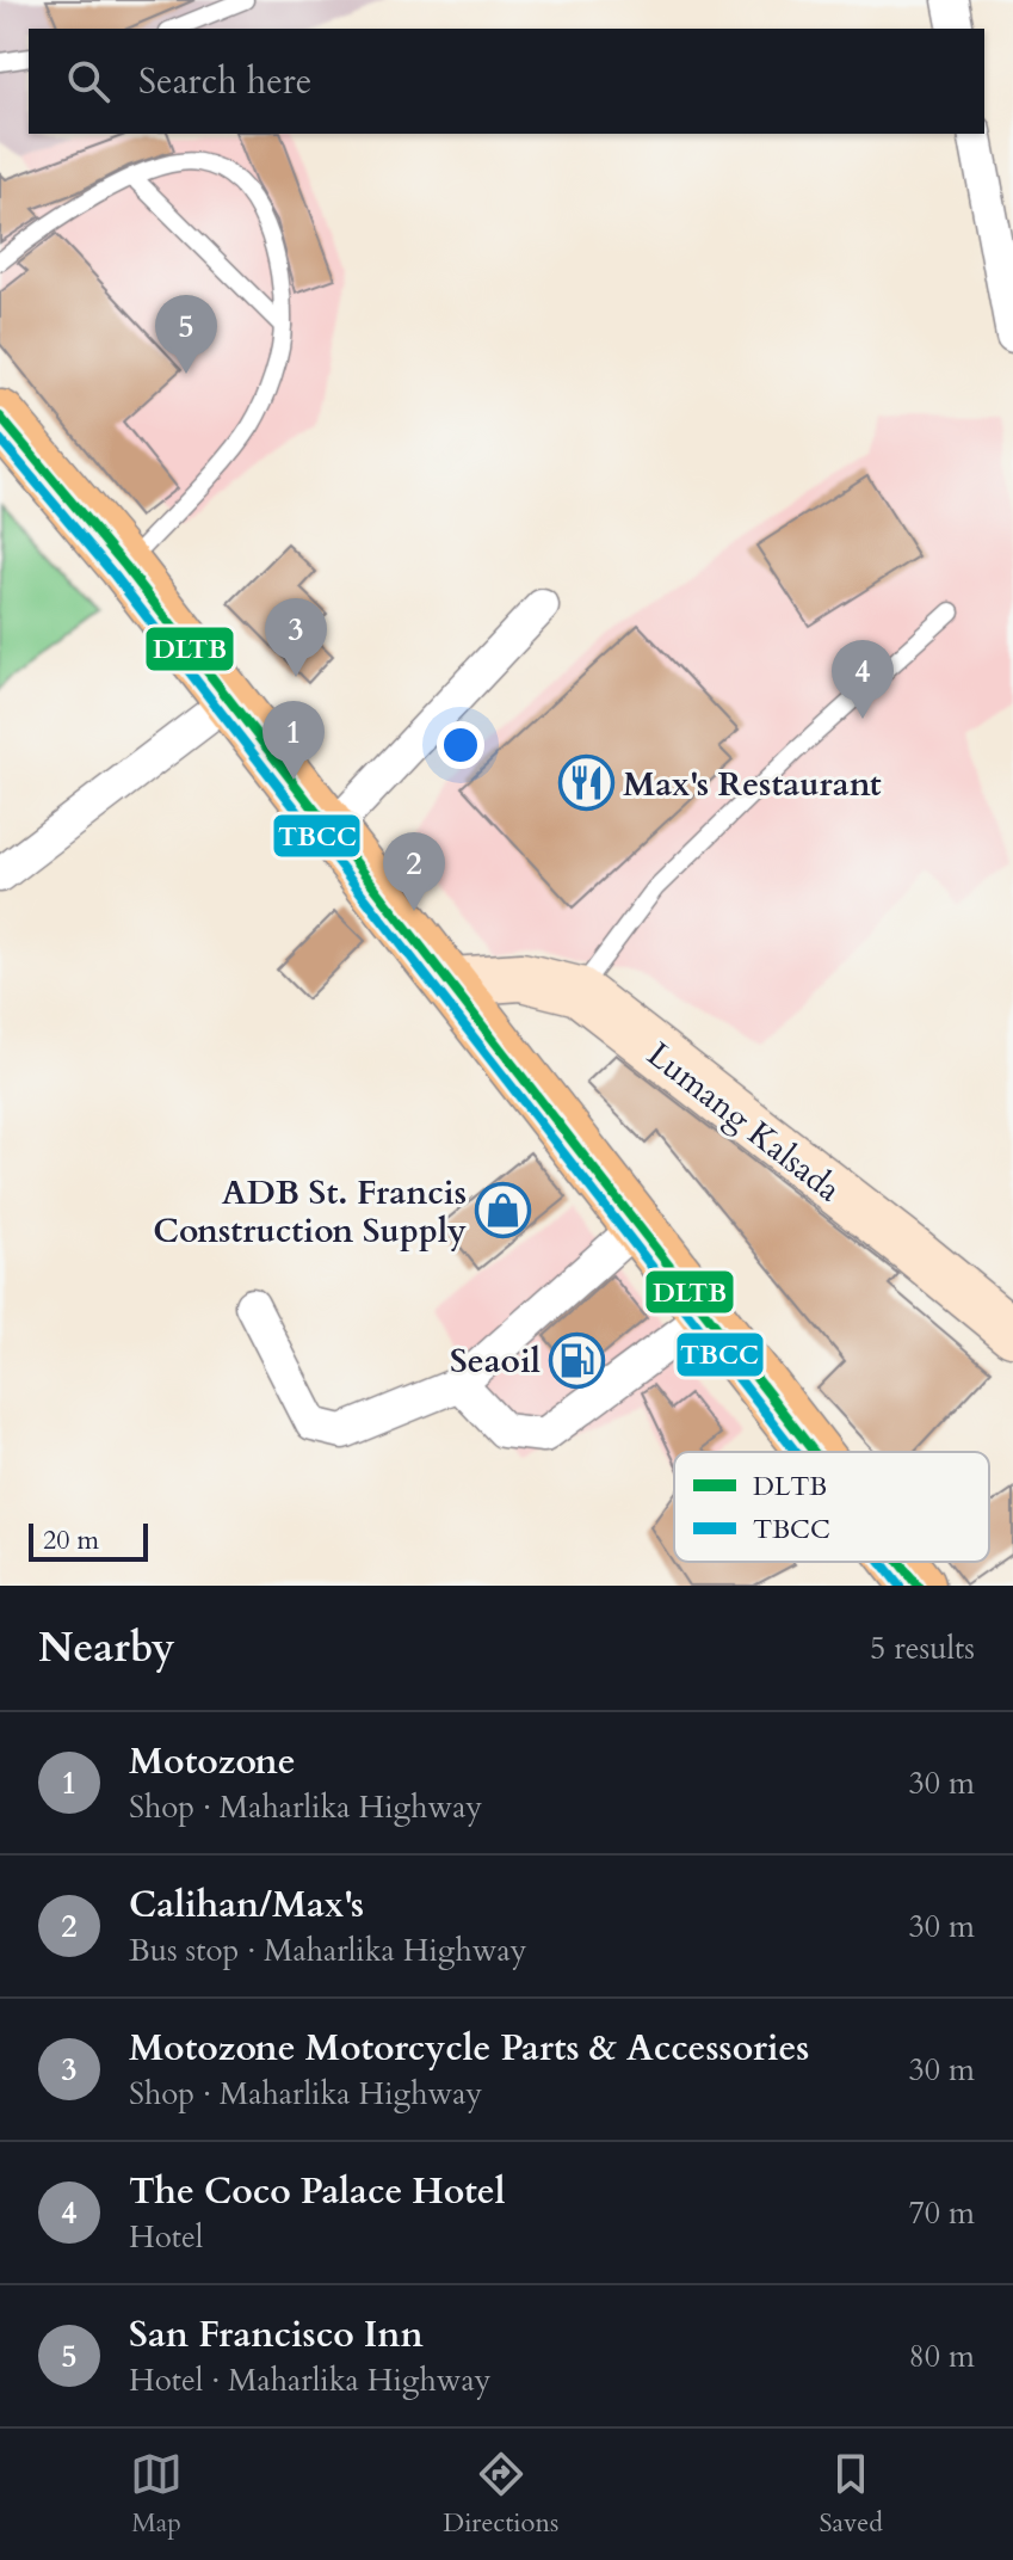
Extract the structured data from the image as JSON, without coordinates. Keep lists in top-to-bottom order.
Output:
{
  "streets": {
    "street": ["Lumang Kalsada"]
  },
  "places": {
    "restaurant": ["Max's Restaurant"],
    "shop": ["ADB St. Francis Construction Supply"],
    "fuel station": ["Seaoil"]
  },
  "lines": ["transit line DLTB", "transit line TBCC"],
  "legend": ["DLTB", "TBCC"],
  "scale_bar": "20 m",
  "page": {
    "search": "Search here",
    "pins": [
      "5",
      "3",
      "4",
      "1",
      "2"
    ],
    "scale": "20 m",
    "heading": ["Nearby", "5 results"],
    "list": [
      {
        "mark": "1",
        "name": "Motozone",
        "note": "Shop · Maharlika Highway",
        "value": "30 m"
      },
      {
        "mark": "2",
        "name": "Calihan/Max's",
        "note": "Bus stop · Maharlika Highway",
        "value": "30 m"
      },
      {
        "mark": "3",
        "name": "Motozone Motorcycle Parts & Accessories",
        "note": "Shop · Maharlika Highway",
        "value": "30 m"
      },
      {
        "mark": "4",
        "name": "The Coco Palace Hotel",
        "note": "Hotel",
        "value": "70 m"
      },
      {
        "mark": "5",
        "name": "San Francisco Inn",
        "note": "Hotel · Maharlika Highway",
        "value": "80 m"
      }
    ],
    "nav": ["Map", "Directions", "Saved"]
  }
}
